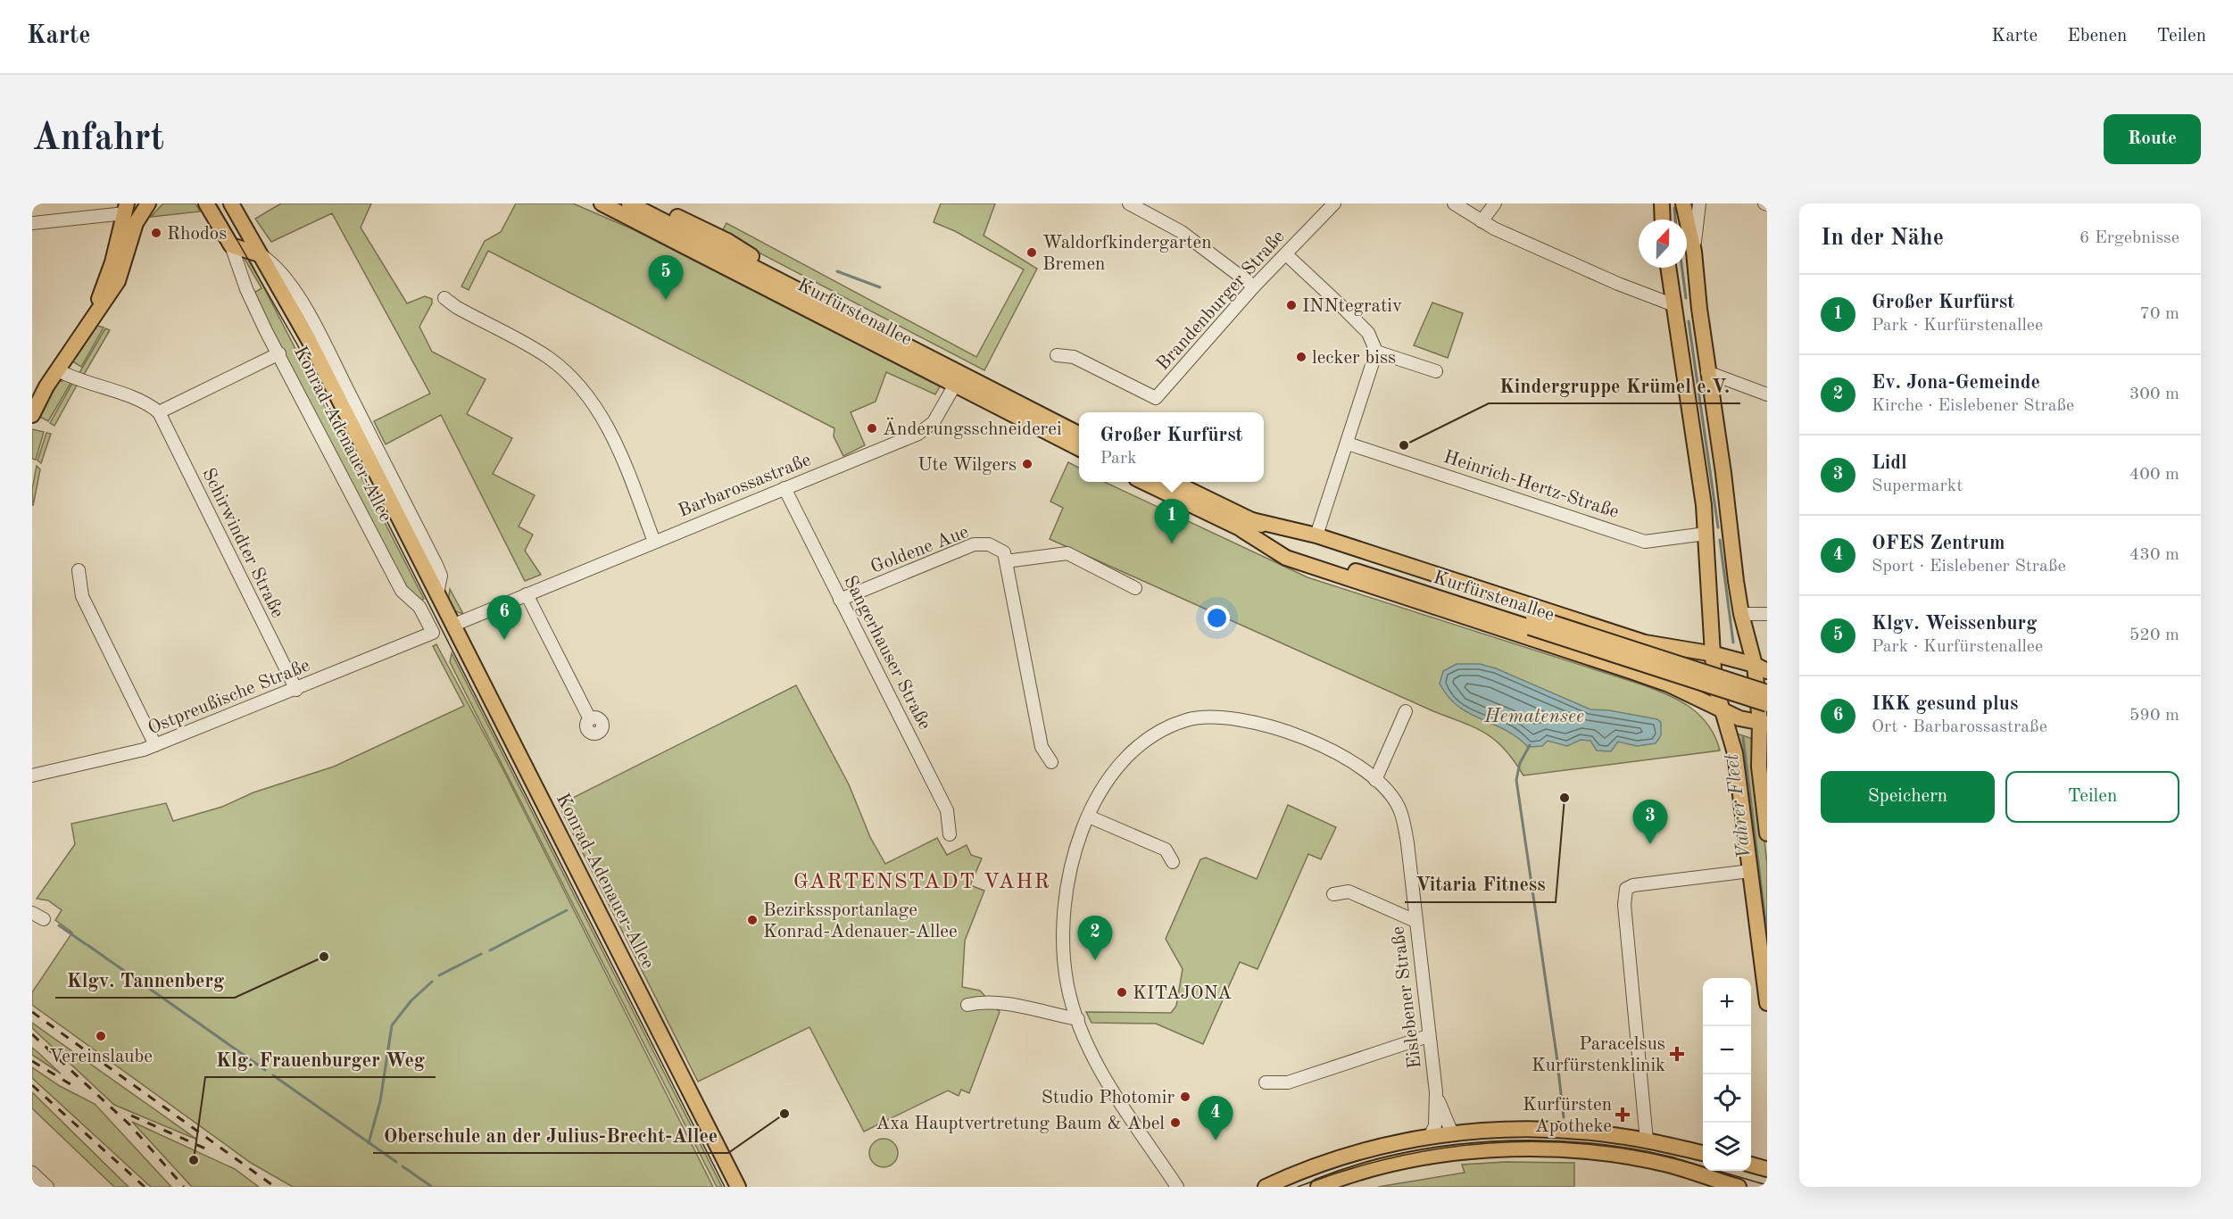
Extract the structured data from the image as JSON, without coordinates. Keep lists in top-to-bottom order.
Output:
{
  "streets": {
    "main road": ["Kurfürstenallee", "Konrad-Adenauer-Allee"],
    "street": [
      "Brandenburger Straße",
      "Heinrich-Hertz-Straße",
      "Barbarossastraße",
      "Schirwindter Straße",
      "Goldene Aue",
      "Sangerhauser Straße",
      "Ostpreußische Straße",
      "Eislebener Straße"
    ]
  },
  "crossings": [
    ["Kurfürstenallee", "Barbarossastraße"],
    ["Konrad-Adenauer-Allee", "Barbarossastraße"],
    ["Konrad-Adenauer-Allee", "Ostpreußische Straße"],
    ["Barbarossastraße", "Sangerhauser Straße"],
    ["Schirwindter Straße", "Ostpreußische Straße"],
    ["Goldene Aue", "Sangerhauser Straße"]
  ],
  "districts": ["GARTENSTADT VAHR"],
  "water": ["Hematensee", "Vahrer Fleet"],
  "places": {
    "other": [
      "Rhodos",
      "Waldorfkindergarten Bremen",
      "INNtegrativ",
      "lecker biss",
      "Änderungsschneiderei",
      "Kindergruppe Krümel e.V.",
      "Ute Wilgers",
      "Vitaria Fitness",
      "Bezirkssportanlage Konrad-Adenauer-Allee",
      "Klgv. Tannenberg",
      "KITAJONA",
      "Vereinslaube",
      "Studio Photomir",
      "Oberschule an der Julius-Brecht-Allee",
      "Axa Hauptvertretung Baum & Abel",
      "Klg. Frauenburger Weg"
    ],
    "health": ["Paracelsus Kurfürstenklinik", "Kurfürsten Apotheke"]
  },
  "north": "top",
  "page": {
    "header": "Karte",
    "nav": ["Karte", "Ebenen", "Teilen"],
    "buttons": [
      "Route",
      ["Speichern", "Teilen"]
    ],
    "title": "Anfahrt",
    "heading": ["In der Nähe", "6 Ergebnisse"],
    "pins": [
      "5",
      "1",
      "6",
      "3",
      "2",
      "4"
    ],
    "list": [
      {
        "mark": "1",
        "name": "Großer Kurfürst",
        "note": "Park · Kurfürstenallee",
        "value": "70 m"
      },
      {
        "mark": "2",
        "name": "Ev. Jona-Gemeinde",
        "note": "Kirche · Eislebener Straße",
        "value": "300 m"
      },
      {
        "mark": "3",
        "name": "Lidl",
        "note": "Supermarkt",
        "value": "400 m"
      },
      {
        "mark": "4",
        "name": "OFES Zentrum",
        "note": "Sport · Eislebener Straße",
        "value": "430 m"
      },
      {
        "mark": "5",
        "name": "Klgv. Weissenburg",
        "note": "Park · Kurfürstenallee",
        "value": "520 m"
      },
      {
        "mark": "6",
        "name": "IKK gesund plus",
        "note": "Ort · Barbarossastraße",
        "value": "590 m"
      }
    ],
    "popup": ["Großer Kurfürst", "Park"],
    "map_buttons": ["+", "−"]
  }
}
